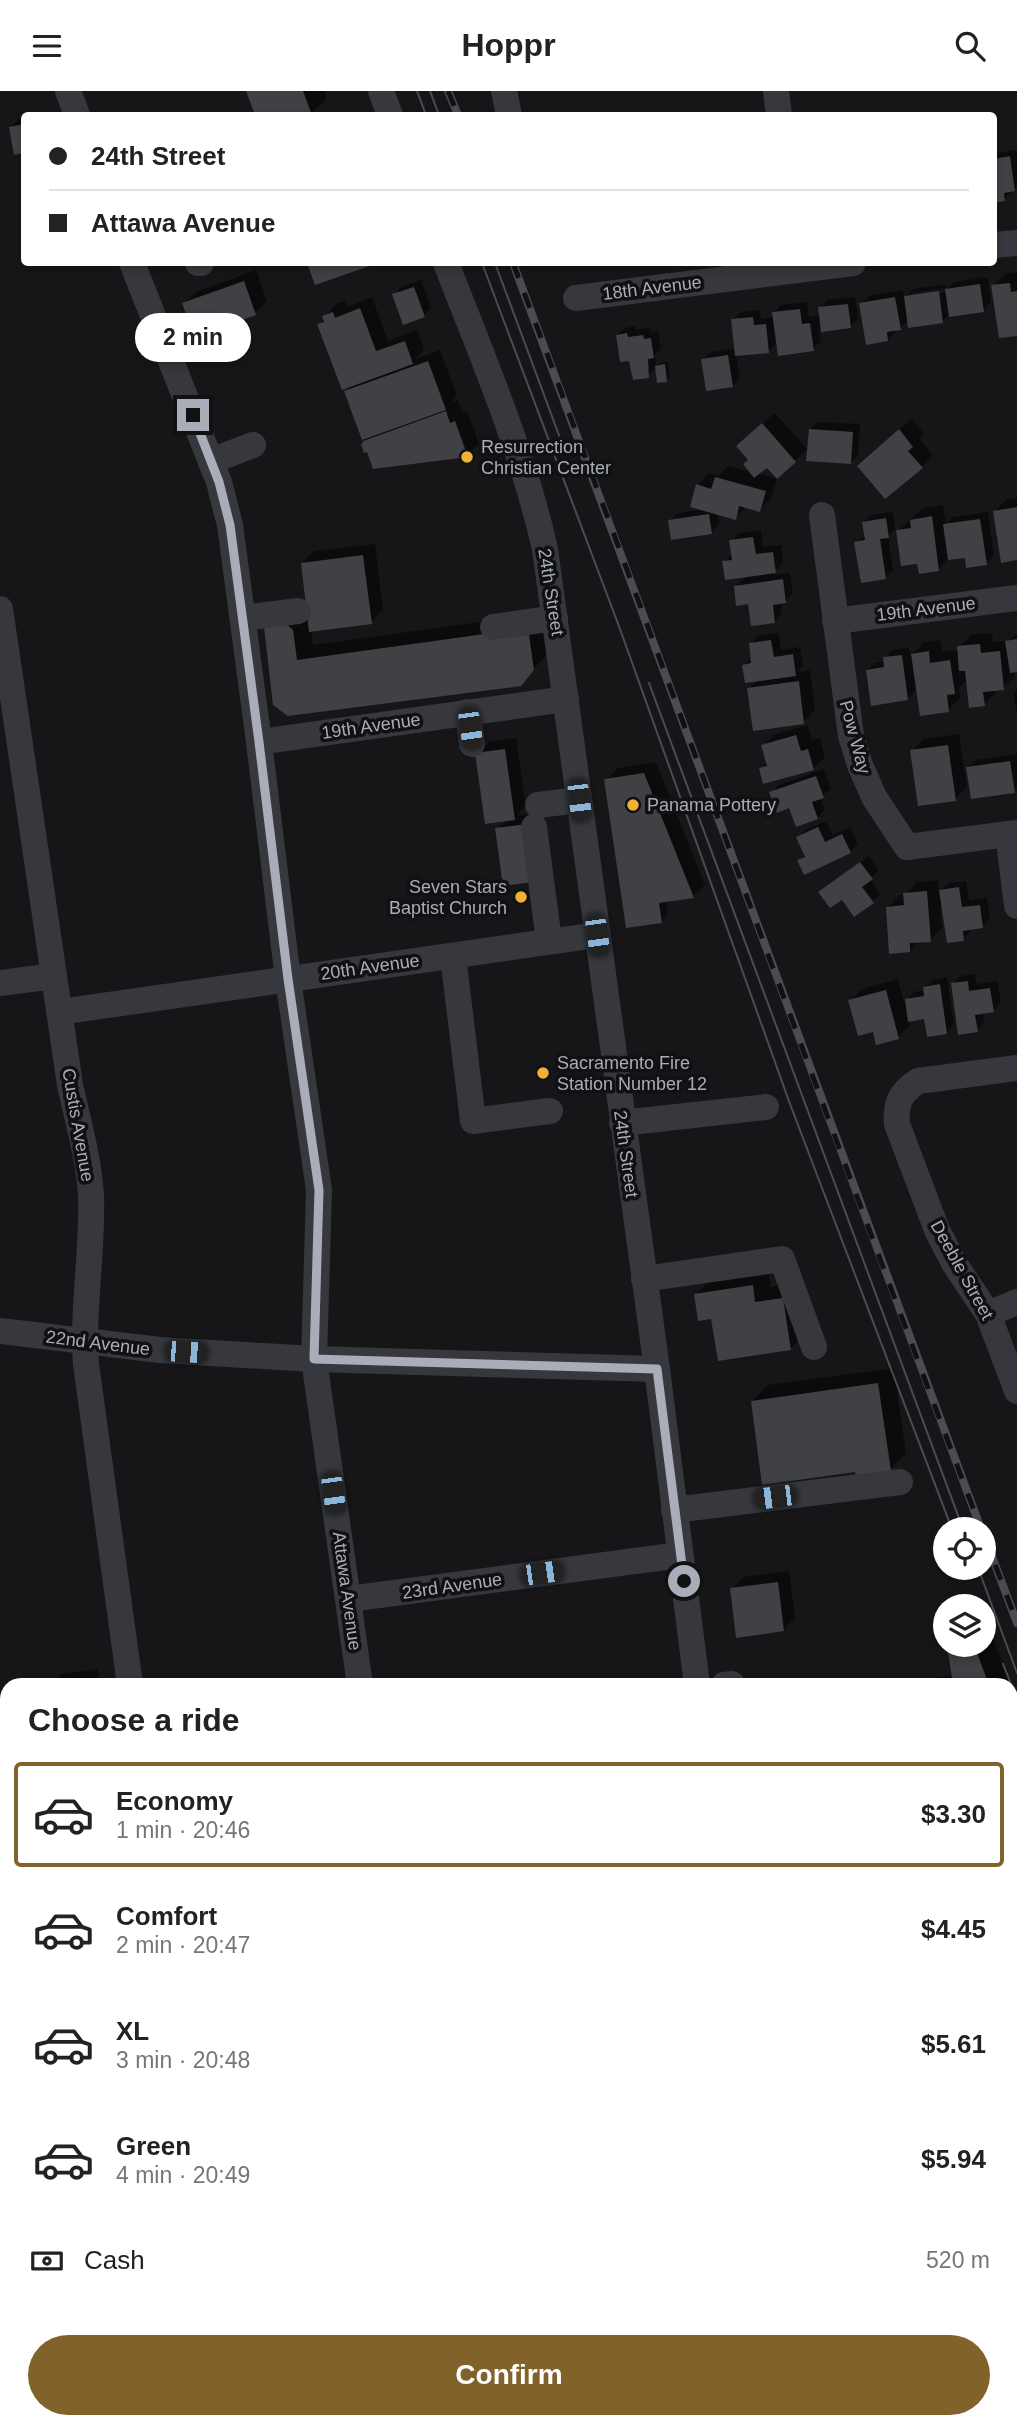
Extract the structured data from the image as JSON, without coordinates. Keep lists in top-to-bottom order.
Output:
{
  "streets": {
    "street": [
      "18th Avenue",
      "24th Street",
      "19th Avenue",
      "Pow Way",
      "20th Avenue",
      "Custis Avenue",
      "Deeble Street",
      "22nd Avenue",
      "23rd Avenue",
      "Attawa Avenue"
    ]
  },
  "crossings": [
    ["24th Street", "19th Avenue"],
    ["24th Street", "20th Avenue"],
    ["24th Street", "22nd Avenue"],
    ["24th Street", "23rd Avenue"],
    ["19th Avenue", "Pow Way"],
    ["19th Avenue", "Attawa Avenue"],
    ["20th Avenue", "Custis Avenue"],
    ["20th Avenue", "Attawa Avenue"],
    ["Custis Avenue", "22nd Avenue"],
    ["22nd Avenue", "Attawa Avenue"],
    ["23rd Avenue", "Attawa Avenue"]
  ],
  "places": [
    "Resurrection Christian Center",
    "Panama Pottery",
    "Seven Stars Baptist Church",
    "Sacramento Fire Station Number 12"
  ],
  "page": {
    "header": "Hoppr",
    "banner": ["24th Street", "Attawa Avenue"],
    "bubble": "2 min",
    "heading": "Choose a ride",
    "list": [
      {
        "name": "Economy",
        "note": "1 min · 20:46",
        "value": "$3.30"
      },
      {
        "name": "Comfort",
        "note": "2 min · 20:47",
        "value": "$4.45"
      },
      {
        "name": "XL",
        "note": "3 min · 20:48",
        "value": "$5.61"
      },
      {
        "name": "Green",
        "note": "4 min · 20:49",
        "value": "$5.94"
      }
    ],
    "pay": ["Cash", "520 m"],
    "buttons": "Confirm"
  }
}
